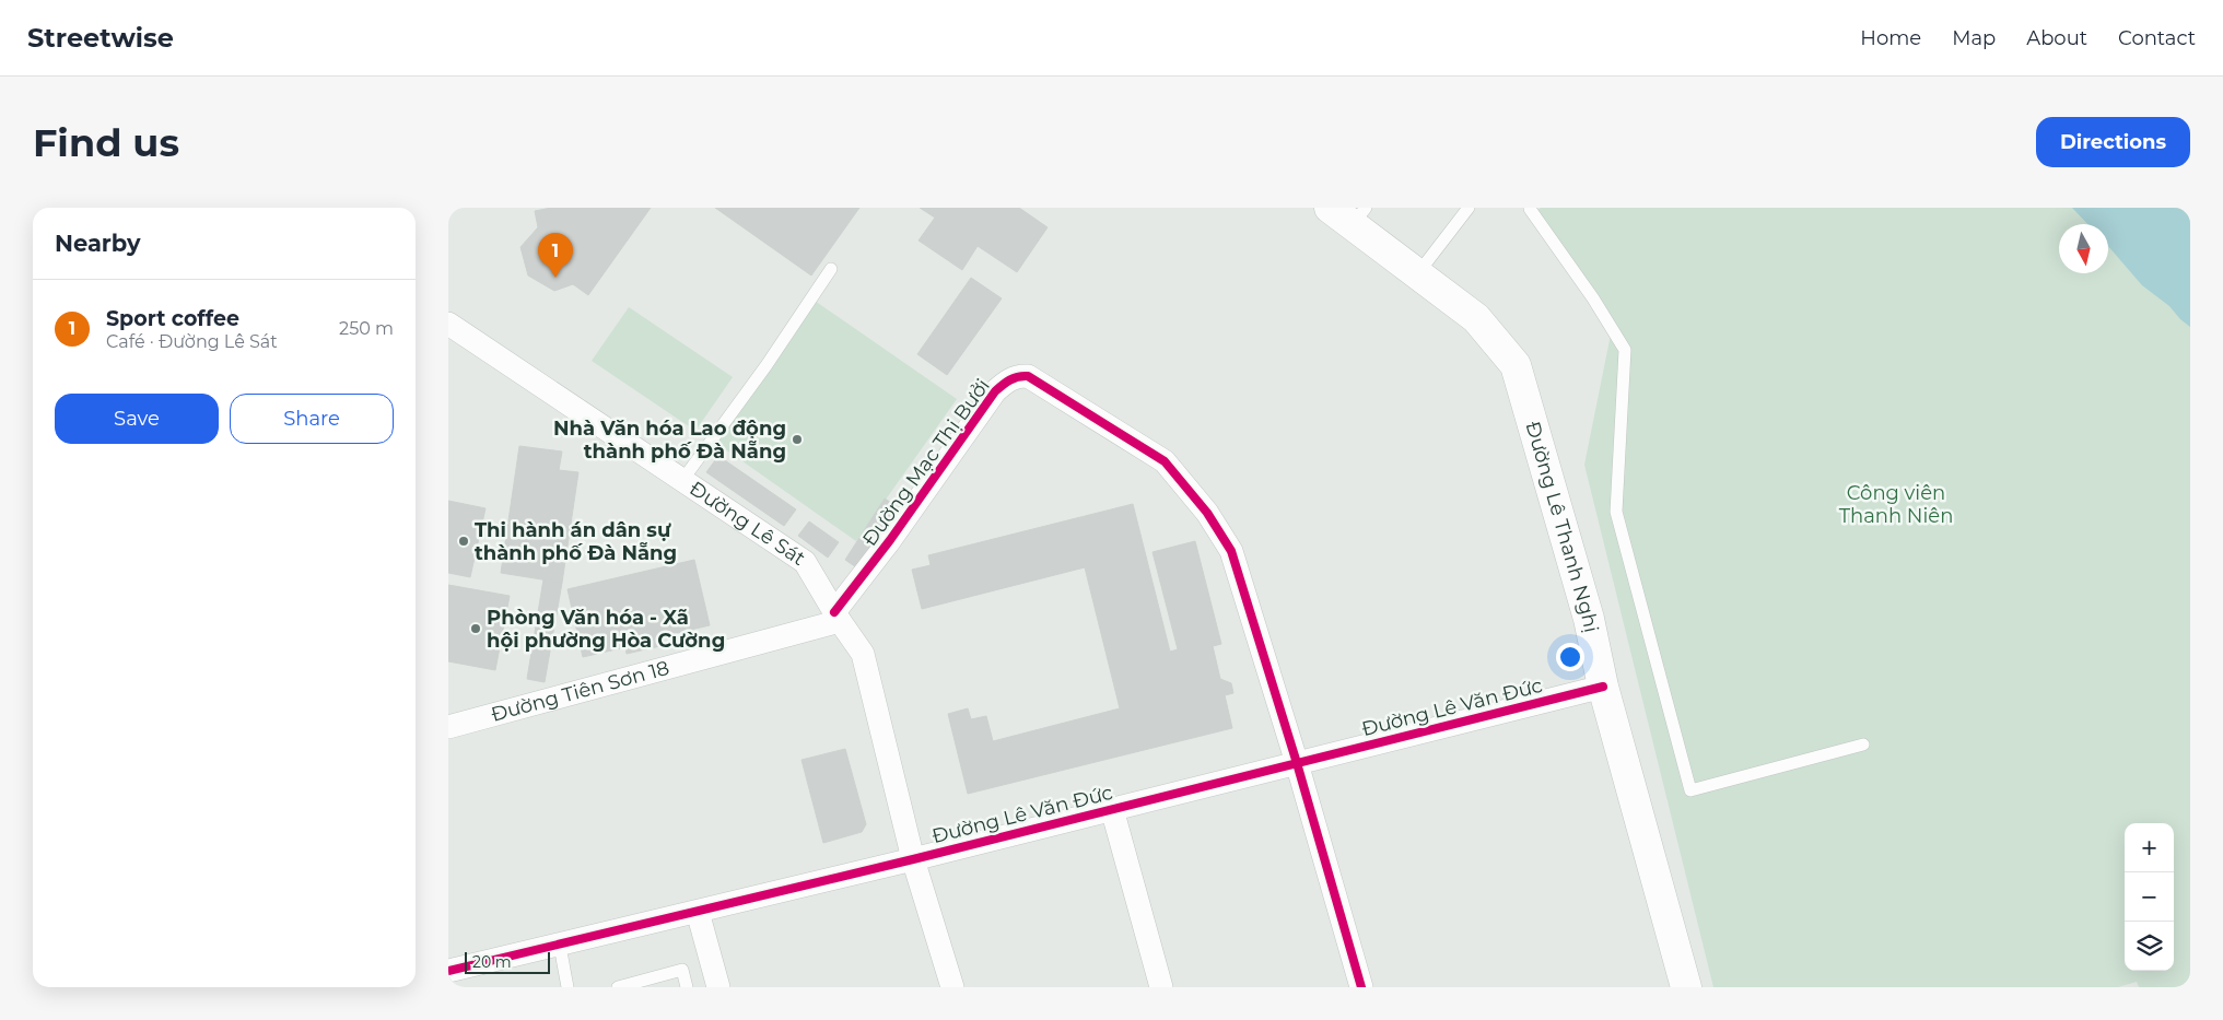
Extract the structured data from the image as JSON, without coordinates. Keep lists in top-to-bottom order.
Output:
{
  "streets": {
    "main road": ["Đường Lê Thanh Nghị"],
    "street": [
      "Đường Mạc Thị Bưởi",
      "Đường Lê Sát",
      "Đường Tiên Sơn 18",
      "Đường Lê Văn Đức"
    ]
  },
  "crossings": [
    ["Đường Mạc Thị Bưởi", "Đường Lê Sát"],
    ["Đường Mạc Thị Bưởi", "Đường Tiên Sơn 18"],
    ["Đường Mạc Thị Bưởi", "Đường Lê Văn Đức"],
    ["Đường Lê Sát", "Đường Tiên Sơn 18"],
    ["Đường Lê Sát", "Đường Lê Văn Đức"],
    ["Đường Lê Thanh Nghị", "Đường Lê Văn Đức"]
  ],
  "parks": ["Công viên Thanh Niên"],
  "places": ["Nhà Văn hóa Lao động thành phố Đà Nẵng", "Thi hành án dân sự thành phố Đà Nẵng", "Phòng Văn hóa - Xã hội phường Hòa Cường"],
  "scale_bar": "20 m",
  "north": "bottom",
  "page": {
    "header": "Streetwise",
    "nav": [
      "Home",
      "Map",
      "About",
      "Contact"
    ],
    "buttons": [
      "Directions",
      ["Save", "Share"]
    ],
    "title": "Find us",
    "heading": "Nearby",
    "pins": "1",
    "list": [
      {
        "mark": "1",
        "name": "Sport coffee",
        "note": "Café · Đường Lê Sát",
        "value": "250 m"
      }
    ],
    "map_buttons": ["+", "−"],
    "scale": "20 m"
  }
}
